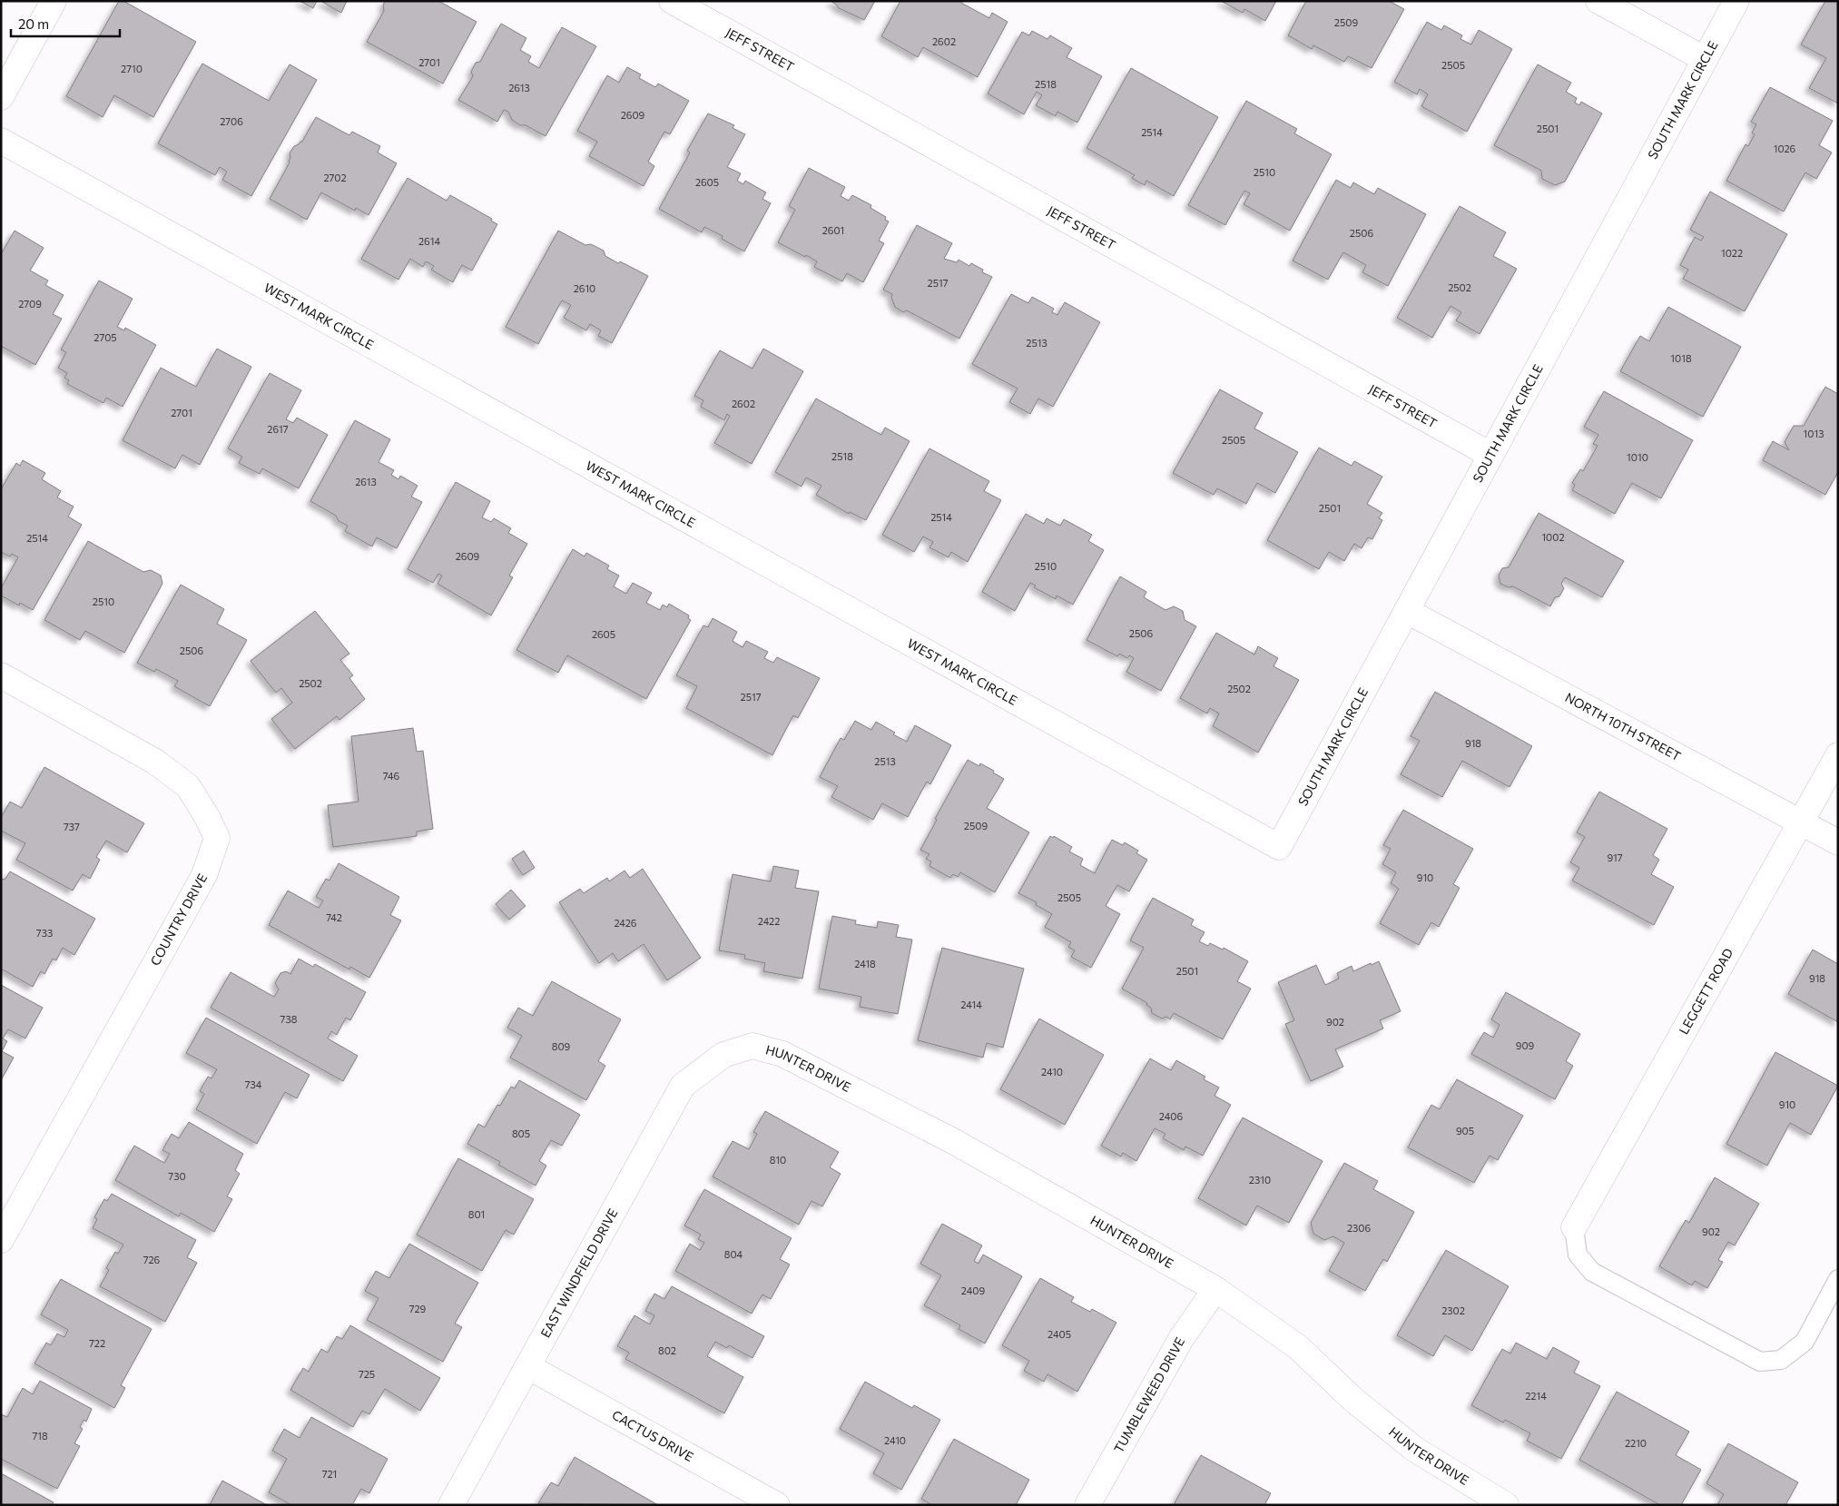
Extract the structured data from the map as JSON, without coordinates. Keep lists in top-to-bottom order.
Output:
{
  "streets": {
    "street": [
      "JEFF STREET",
      "SOUTH MARK CIRCLE",
      "WEST MARK CIRCLE",
      "NORTH 10TH STREET",
      "COUNTRY DRIVE",
      "LEGGETT ROAD",
      "HUNTER DRIVE",
      "EAST WINDFIELD DRIVE",
      "TUMBLEWEED DRIVE",
      "CACTUS DRIVE"
    ]
  },
  "crossings": [
    ["JEFF STREET", "SOUTH MARK CIRCLE"],
    ["SOUTH MARK CIRCLE", "WEST MARK CIRCLE"],
    ["SOUTH MARK CIRCLE", "NORTH 10TH STREET"],
    ["NORTH 10TH STREET", "LEGGETT ROAD"],
    ["HUNTER DRIVE", "EAST WINDFIELD DRIVE"],
    ["HUNTER DRIVE", "TUMBLEWEED DRIVE"],
    ["EAST WINDFIELD DRIVE", "CACTUS DRIVE"]
  ],
  "house_numbers": [
    "2509",
    "2602",
    "2701",
    "2505",
    "2710",
    "2518",
    "2613",
    "2609",
    "2706",
    "2501",
    "2514",
    "1026",
    "2510",
    "2702",
    "2605",
    "2601",
    "2506",
    "2614",
    "1022",
    "2517",
    "2502",
    "2610",
    "2709",
    "2705",
    "2513",
    "1018",
    "2602",
    "2701",
    "2617",
    "1013",
    "2505",
    "2518",
    "1010",
    "2613",
    "2501",
    "2514",
    "1002",
    "2514",
    "2609",
    "2510",
    "2510",
    "2506",
    "2605",
    "2506",
    "2502",
    "2502",
    "2517",
    "918",
    "2513",
    "746",
    "2509",
    "737",
    "917",
    "910",
    "2505",
    "742",
    "2422",
    "2426",
    "733",
    "2418",
    "2501",
    "918",
    "2414",
    "738",
    "902",
    "909",
    "809",
    "2410",
    "734",
    "910",
    "2406",
    "905",
    "805",
    "810",
    "730",
    "2310",
    "801",
    "2306",
    "902",
    "804",
    "726",
    "2409",
    "729",
    "2302",
    "2405",
    "722",
    "802",
    "725",
    "2214",
    "718",
    "2410",
    "2210",
    "721"
  ],
  "scale_bar": "20 m"
}
